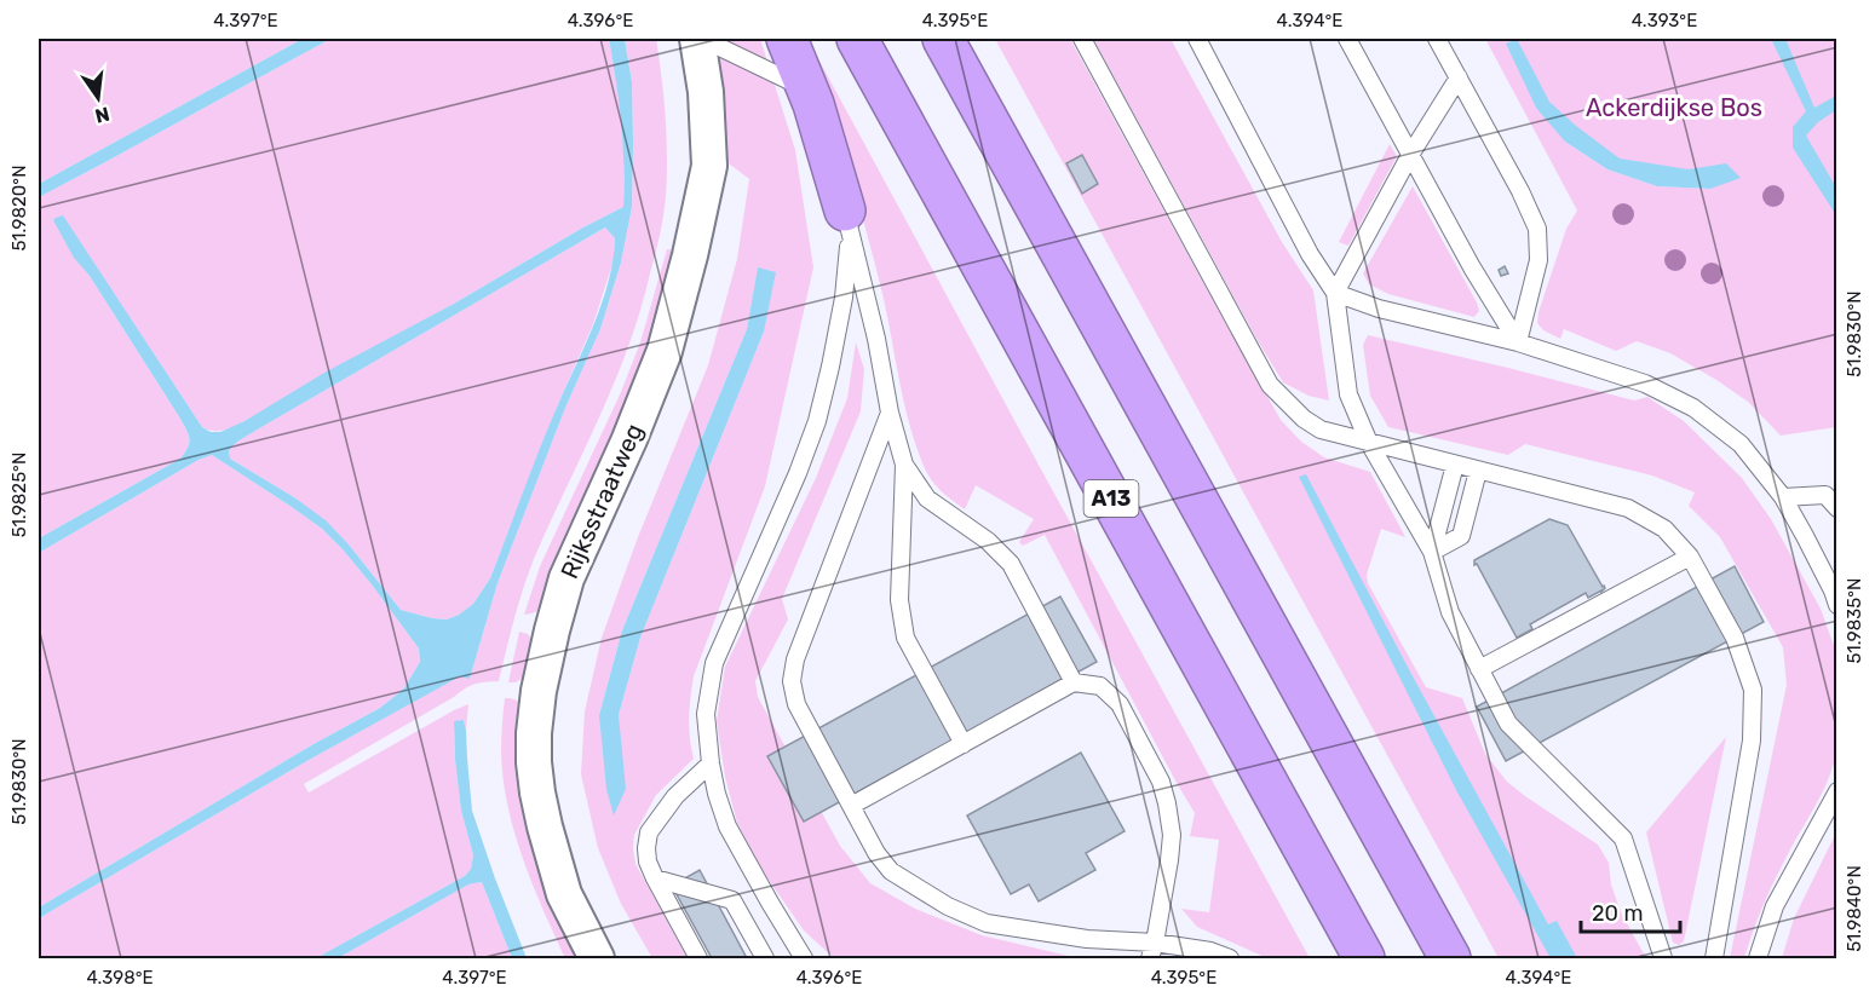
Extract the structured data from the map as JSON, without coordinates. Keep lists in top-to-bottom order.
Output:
{
  "streets": {
    "highway": ["A13"],
    "street": ["Rijksstraatweg"]
  },
  "parks": ["Ackerdijkse Bos"],
  "scale_bar": "20 m",
  "north": "bottom",
  "coordinates": [
    "4.397°E",
    "4.396°E",
    "4.395°E",
    "4.394°E",
    "4.393°E",
    "51.9820°N",
    "51.9830°N",
    "51.9825°N",
    "51.9835°N",
    "51.9840°N",
    "4.398°E"
  ]
}
